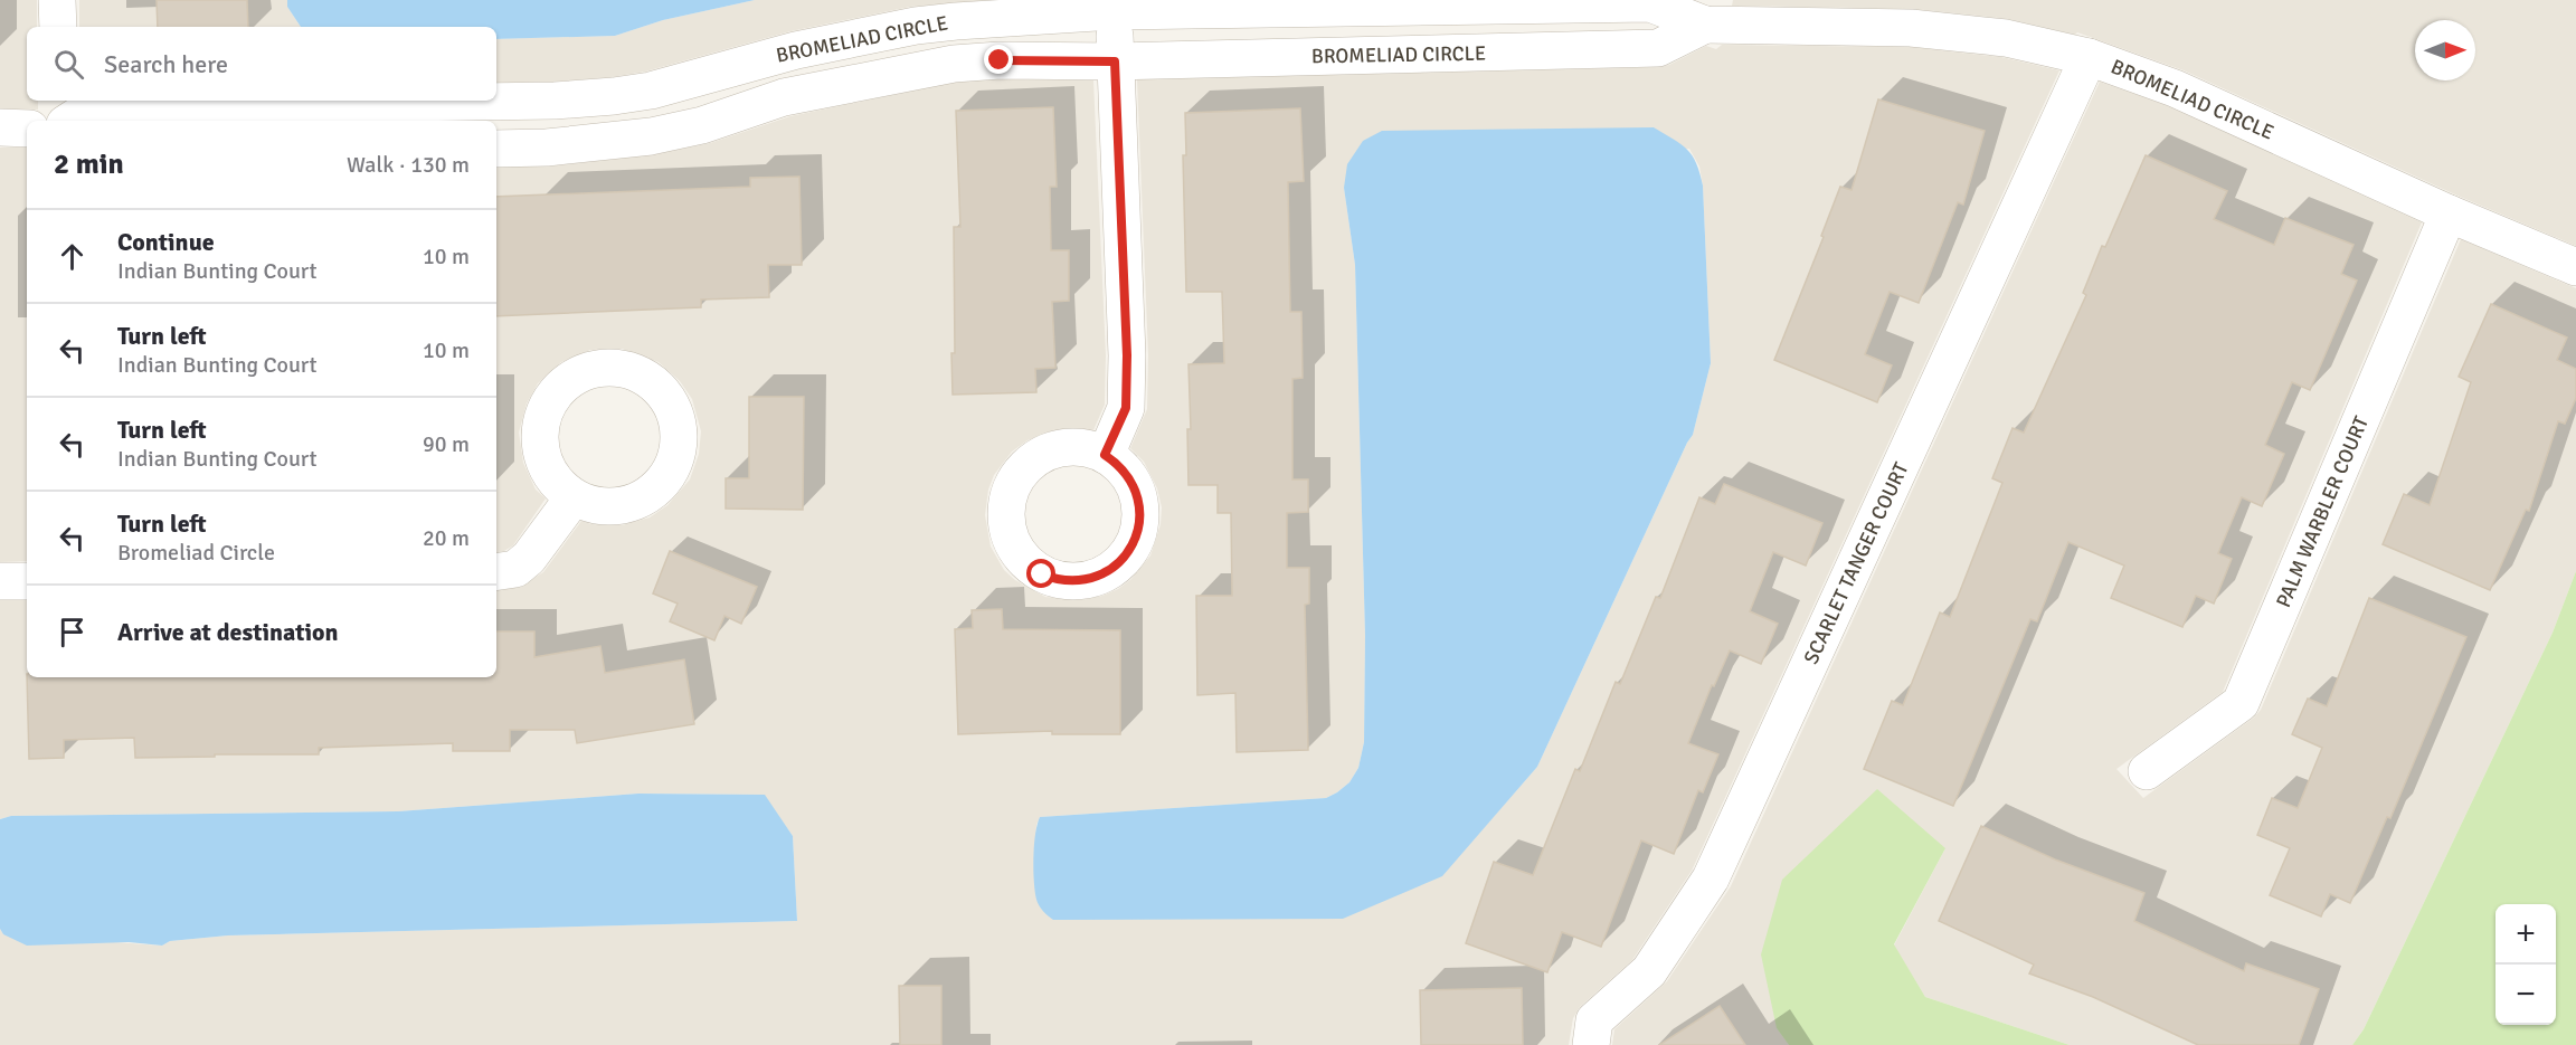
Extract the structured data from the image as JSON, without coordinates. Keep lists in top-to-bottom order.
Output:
{
  "streets": {
    "street": ["BROMELIAD CIRCLE", "PALM WARBLER COURT", "SCARLET TANGER COURT"]
  },
  "crossings": [
    ["BROMELIAD CIRCLE", "PALM WARBLER COURT"],
    ["BROMELIAD CIRCLE", "SCARLET TANGER COURT"]
  ],
  "north": "right",
  "page": {
    "search": "Search here",
    "heading": ["2 min", "Walk · 130 m"],
    "list": [
      ["Continue", "Indian Bunting Court", "10 m"],
      ["Turn left", "Indian Bunting Court", "10 m"],
      ["Turn left", "Indian Bunting Court", "90 m"],
      ["Turn left", "Bromeliad Circle", "20 m"],
      "Arrive at destination"
    ],
    "map_buttons": ["+", "−"]
  }
}
